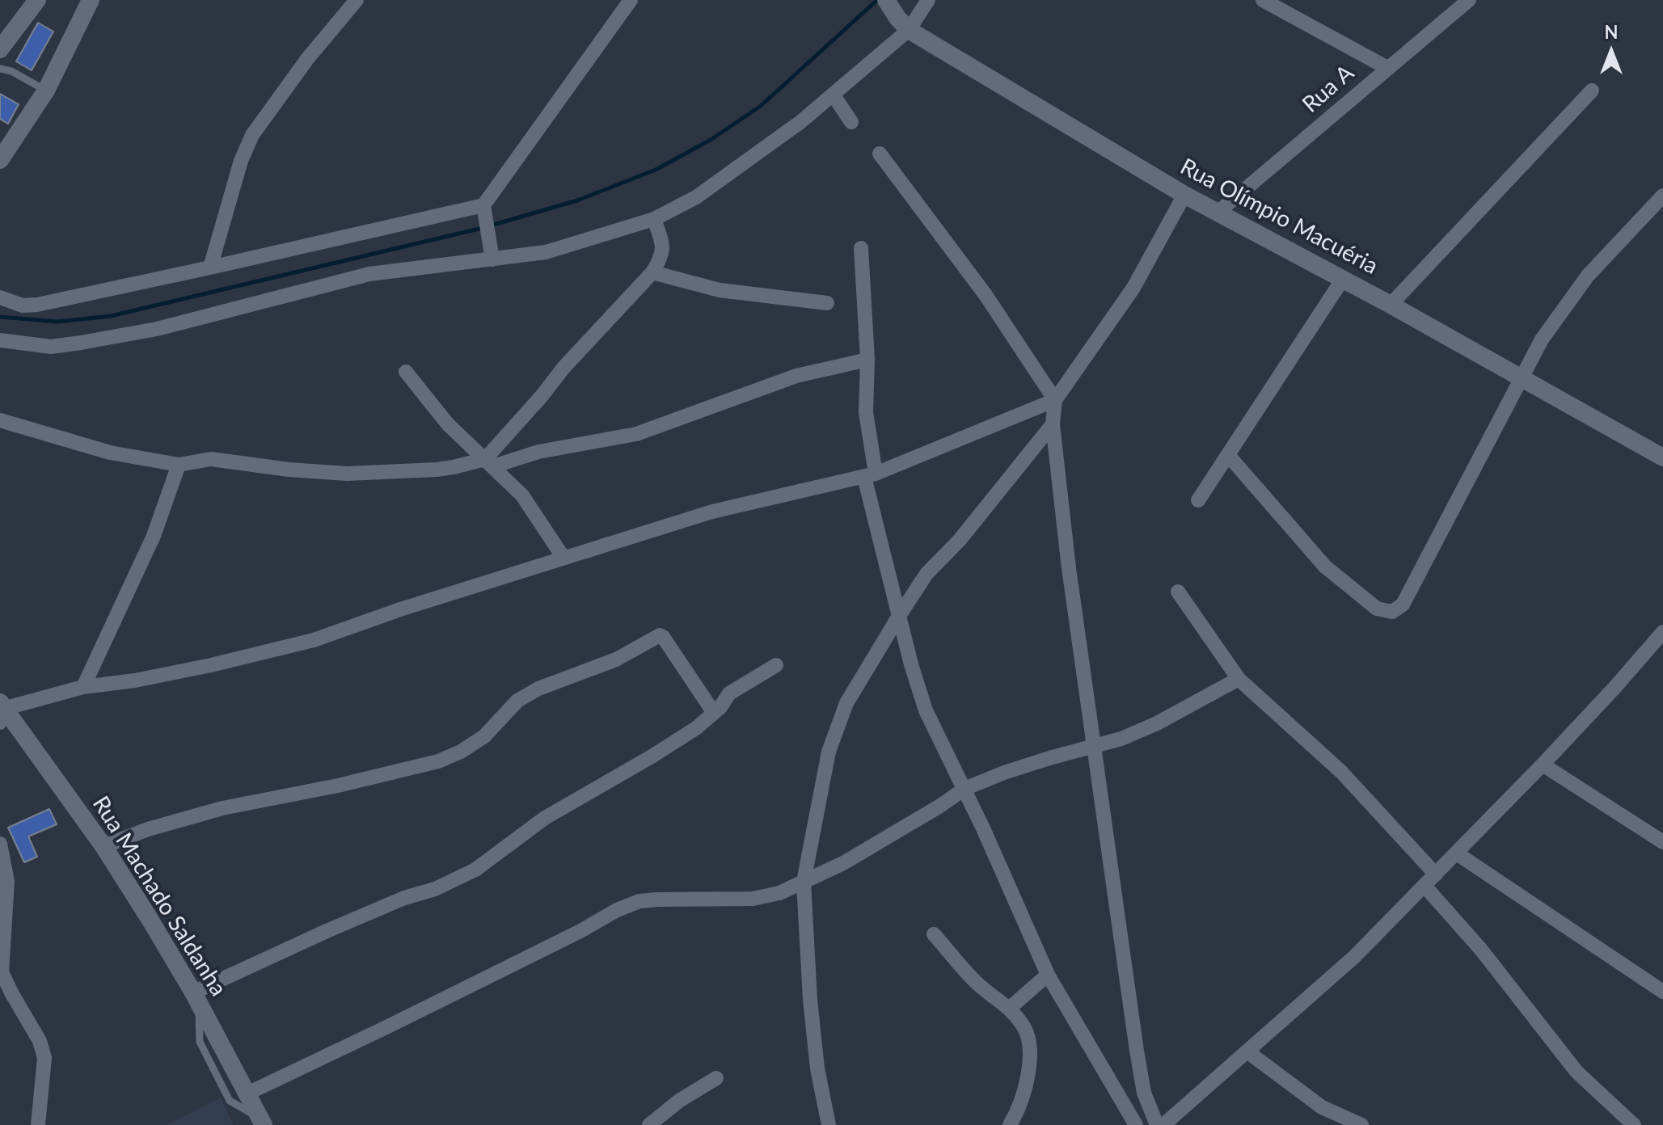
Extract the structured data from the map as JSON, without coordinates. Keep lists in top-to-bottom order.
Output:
{
  "streets": {
    "street": ["Rua A", "Rua Olímpio Macuéria", "Rua Machado Saldanha"]
  },
  "crossings": [
    ["Rua A", "Rua Olímpio Macuéria"]
  ],
  "north": "top"
}
